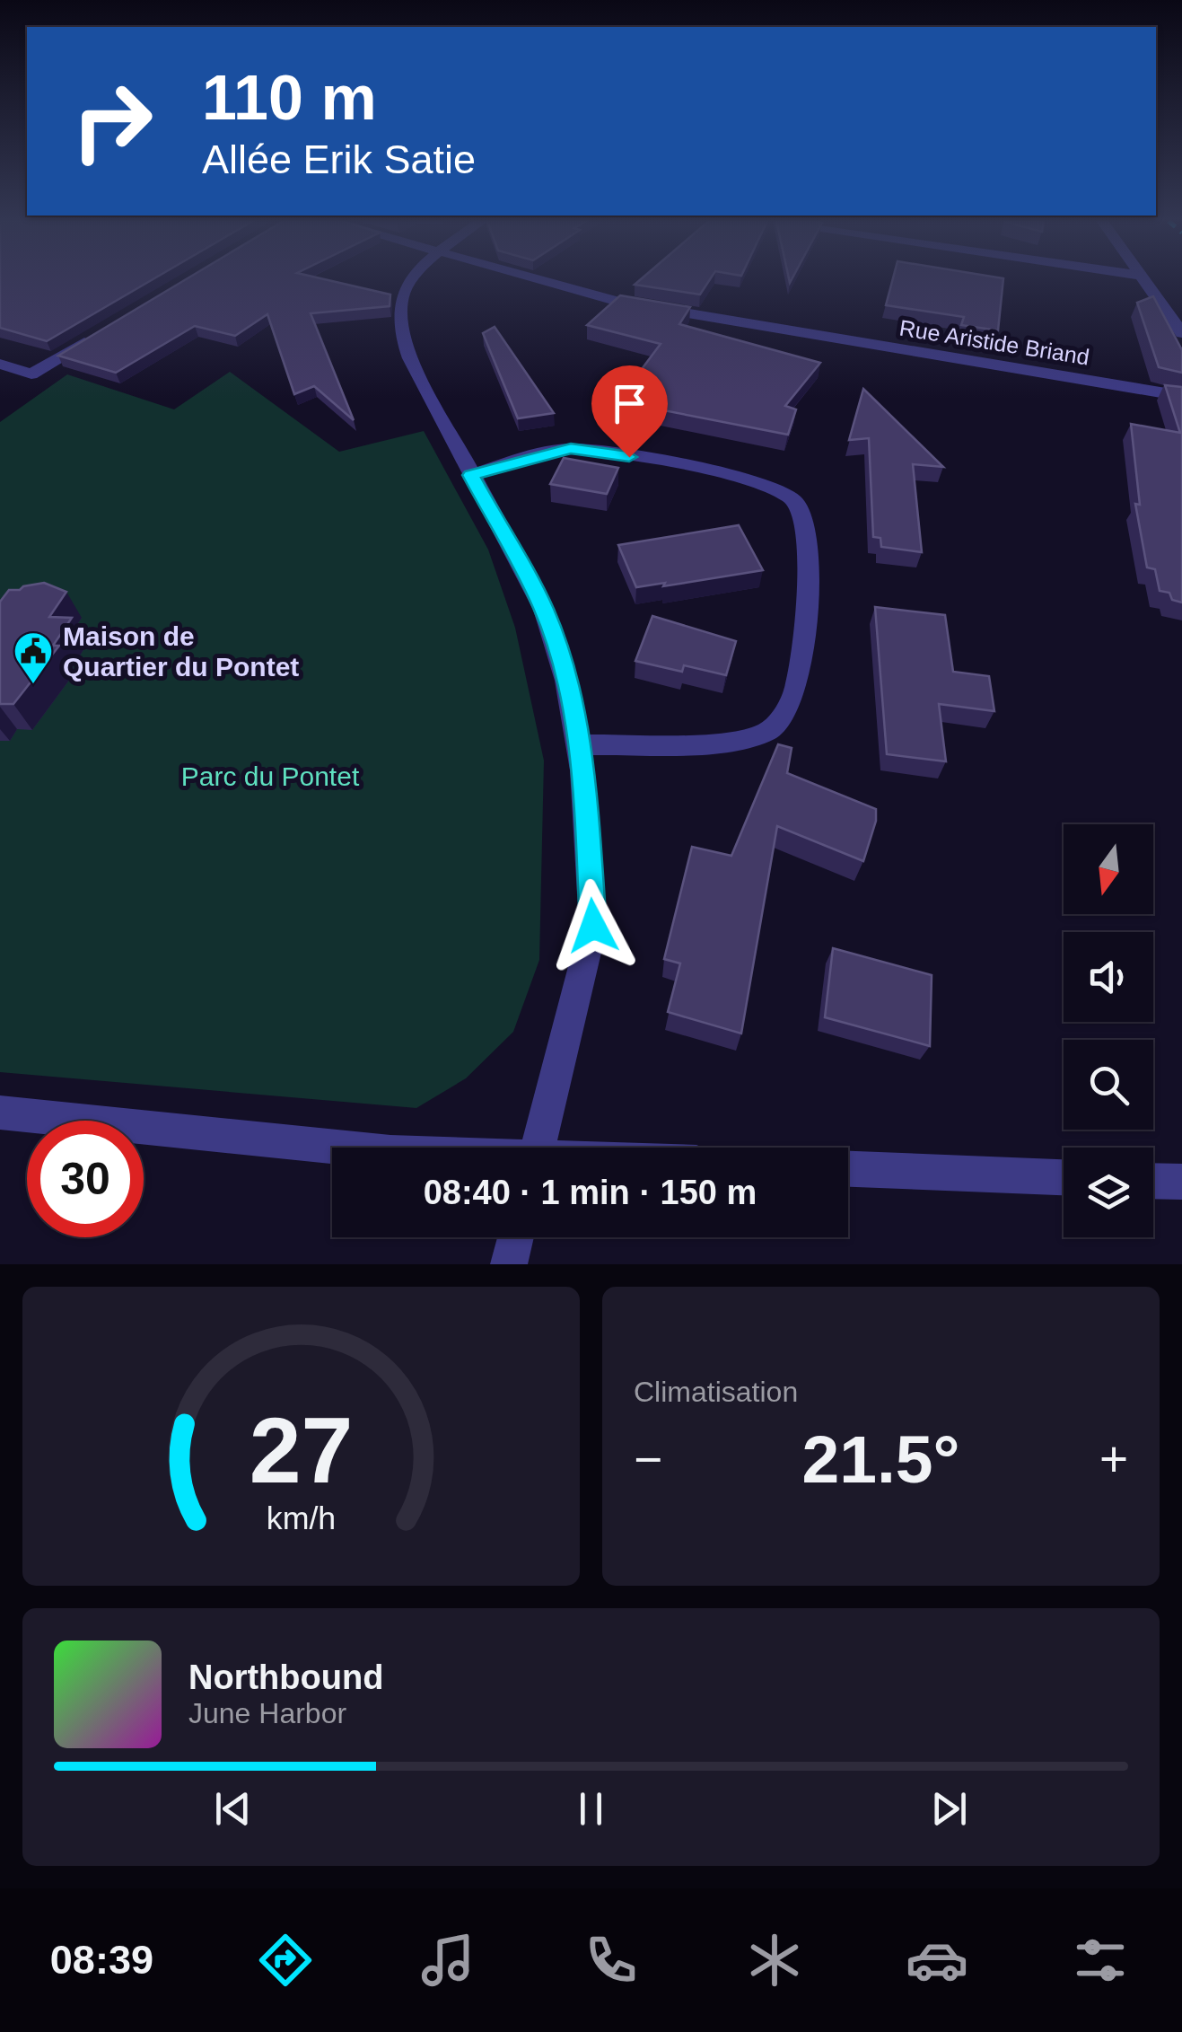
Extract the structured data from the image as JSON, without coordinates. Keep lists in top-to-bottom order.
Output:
{
  "streets": {
    "street": ["Rue Aristide Briand"]
  },
  "parks": ["Parc du Pontet"],
  "places": {
    "public building": ["Maison de Quartier du Pontet"]
  },
  "north": "bottom",
  "page": {
    "turn": ["110 m", "Allée Erik Satie"],
    "limit": "30",
    "trip": "08:40 · 1 min · 150 m",
    "tile": "Climatisation",
    "heat": ["−", "21.5°", "+"],
    "song": ["Northbound", "June Harbor"],
    "tabs": "08:39",
    "gauge": ["27", "km/h"]
  }
}
